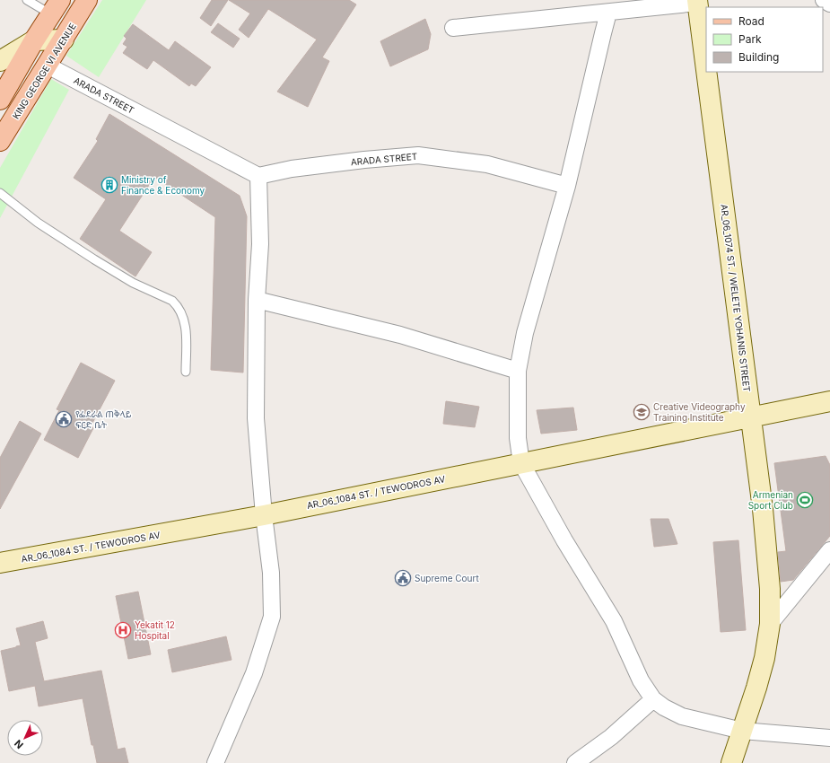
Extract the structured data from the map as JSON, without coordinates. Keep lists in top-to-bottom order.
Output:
{
  "streets": {
    "main road": ["KING GEORGE VI AVENUE"],
    "street": ["ARADA STREET", "AR_06_1074 ST. / WELETE YOHANIS STREET", "AR_06_1084 ST. / TEWODROS AV"]
  },
  "crossings": [
    ["KING GEORGE VI AVENUE", "ARADA STREET"],
    ["AR_06_1074 ST. / WELETE YOHANIS STREET", "AR_06_1084 ST. / TEWODROS AV"]
  ],
  "places": {
    "building": ["Ministry of Finance & Economy"],
    "school or university": ["Creative Videography Training Institute"],
    "public building": ["የፌደራል ጠቅላይ ፍርድ ቤት", "Supreme Court"],
    "sports": ["Armenian Sport Club"],
    "hospital": ["Yekatit 12 Hospital"]
  },
  "legend": ["Road", "Park", "Building"],
  "north": "bottom left"
}
